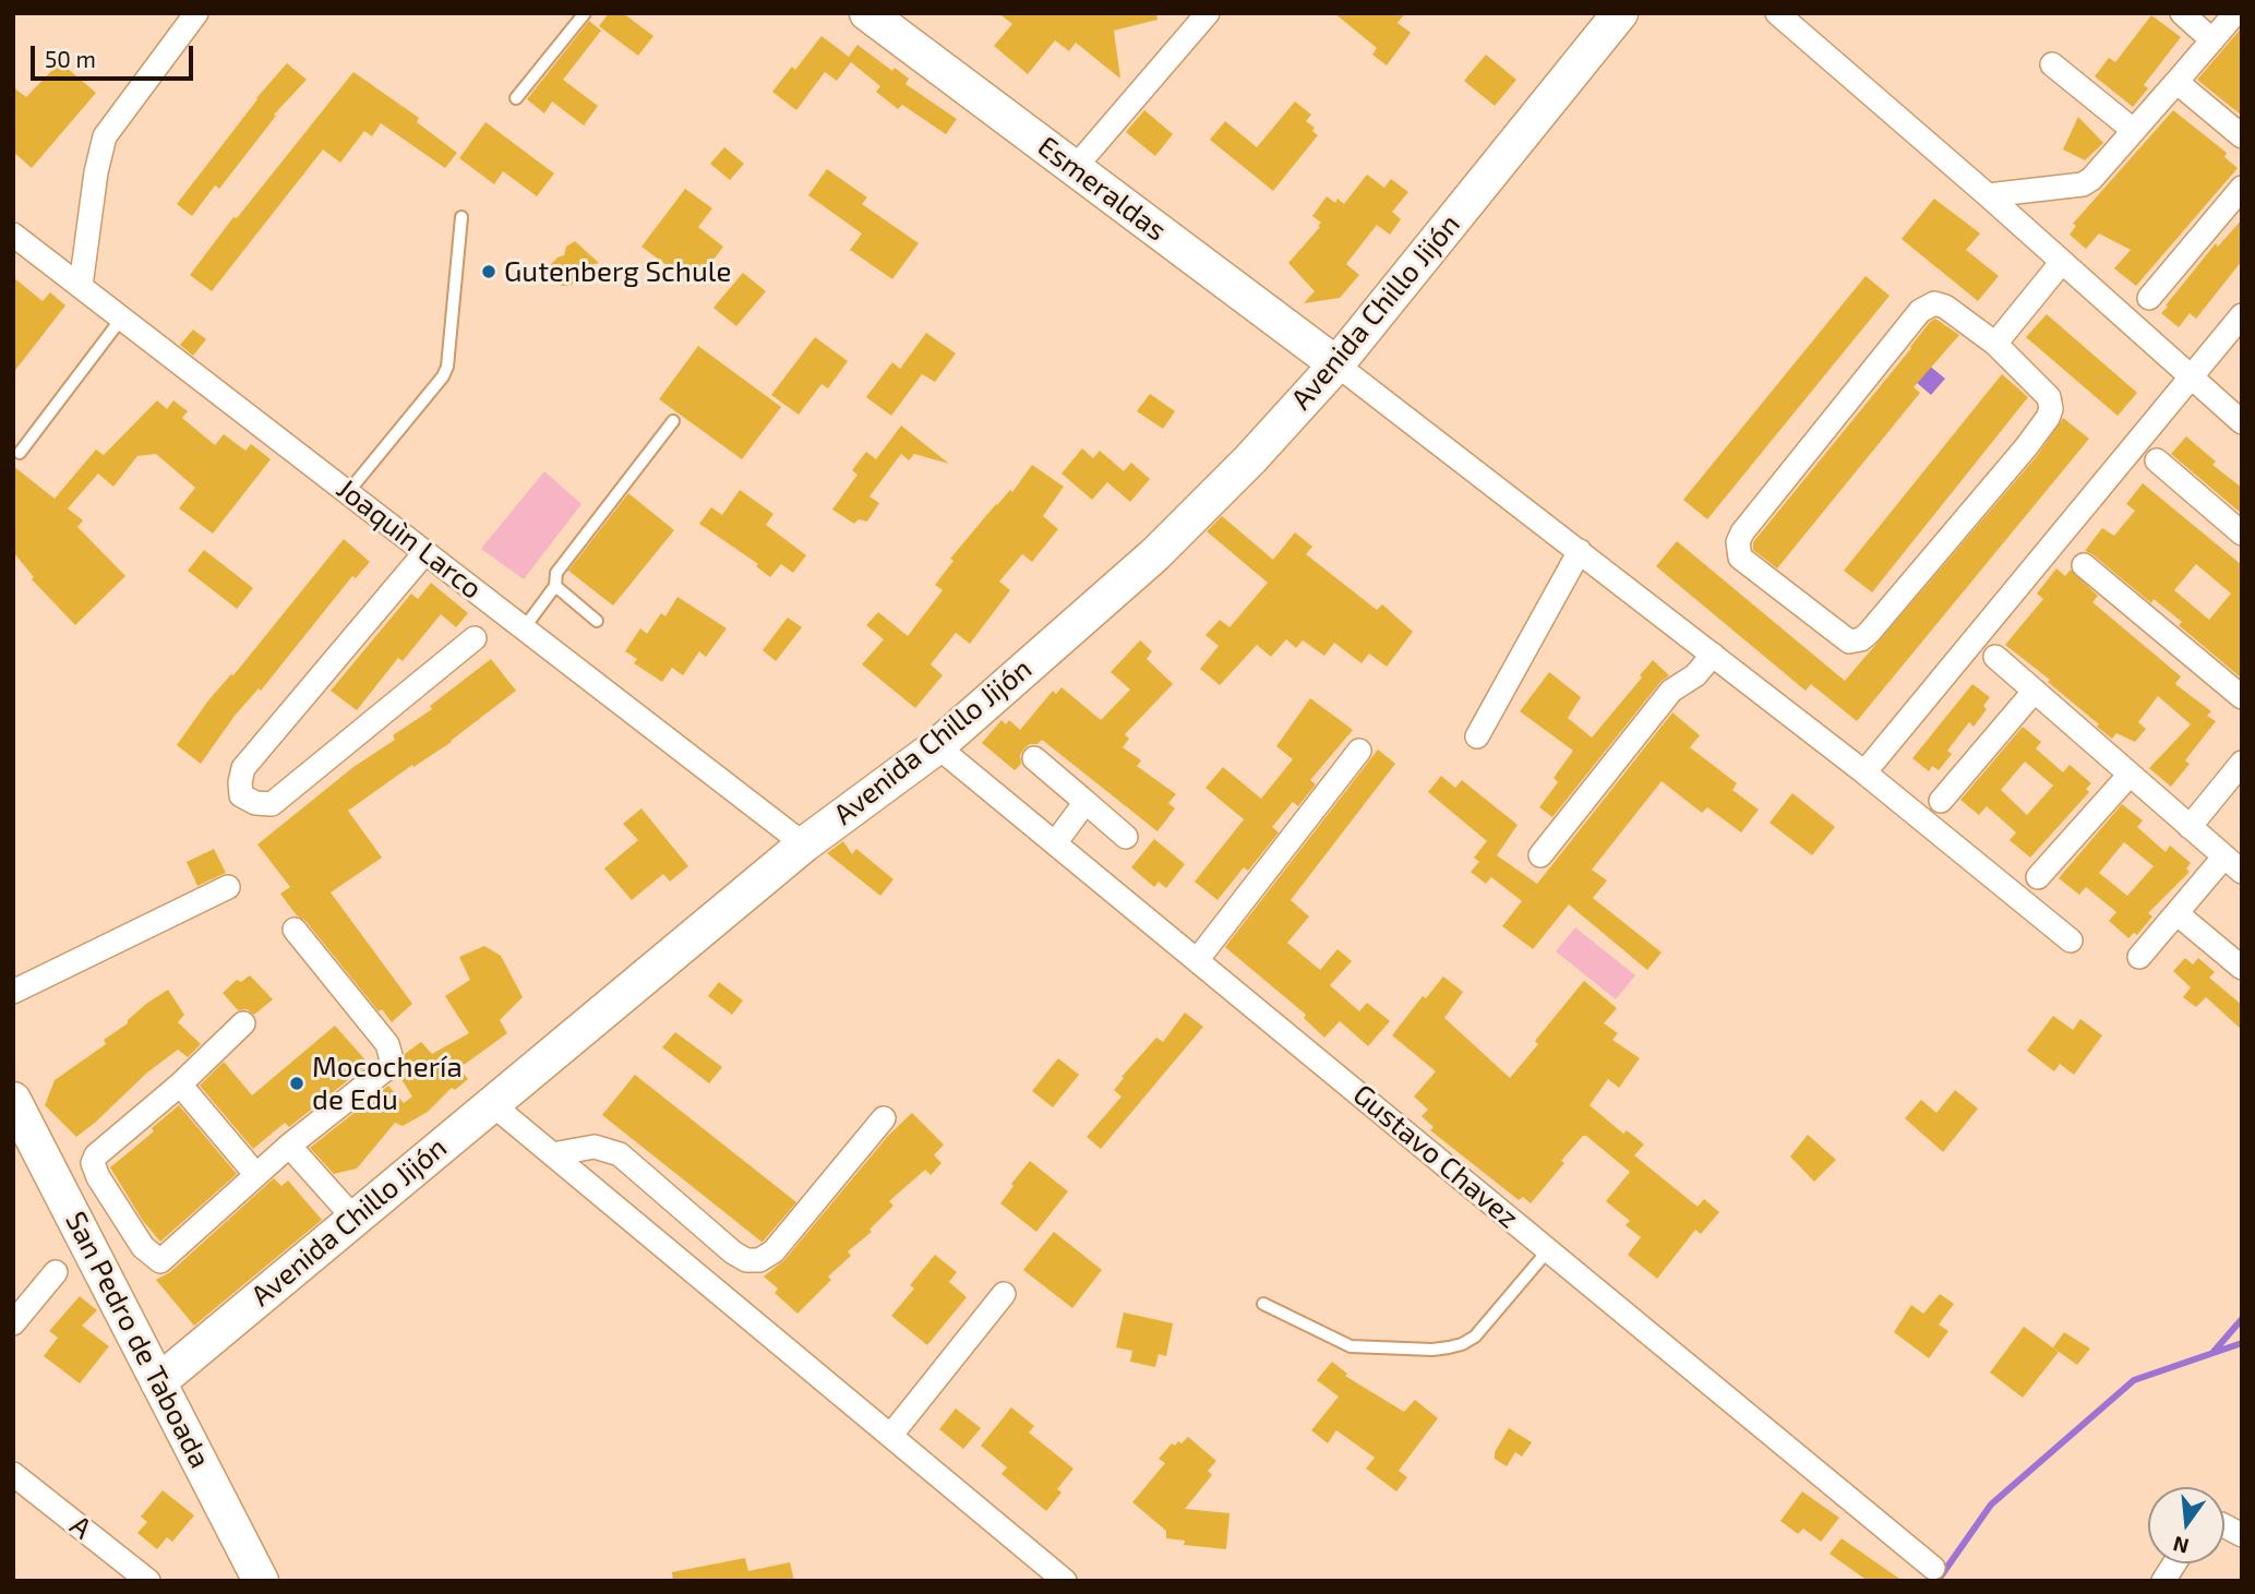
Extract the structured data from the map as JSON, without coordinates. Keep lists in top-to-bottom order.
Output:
{
  "streets": {
    "street": [
      "Esmeraldas",
      "Avenida Chillo Jijón",
      "Joaquìn Larco",
      "Gustavo Chavez",
      "San Pedro de Taboada",
      "A"
    ]
  },
  "crossings": [
    ["Esmeraldas", "Avenida Chillo Jijón"],
    ["Avenida Chillo Jijón", "Joaquìn Larco"],
    ["Avenida Chillo Jijón", "Gustavo Chavez"],
    ["Avenida Chillo Jijón", "San Pedro de Taboada"]
  ],
  "places": ["Gutenberg Schule", "Mocochería de Edu"],
  "scale_bar": "50 m",
  "north": "bottom"
}
